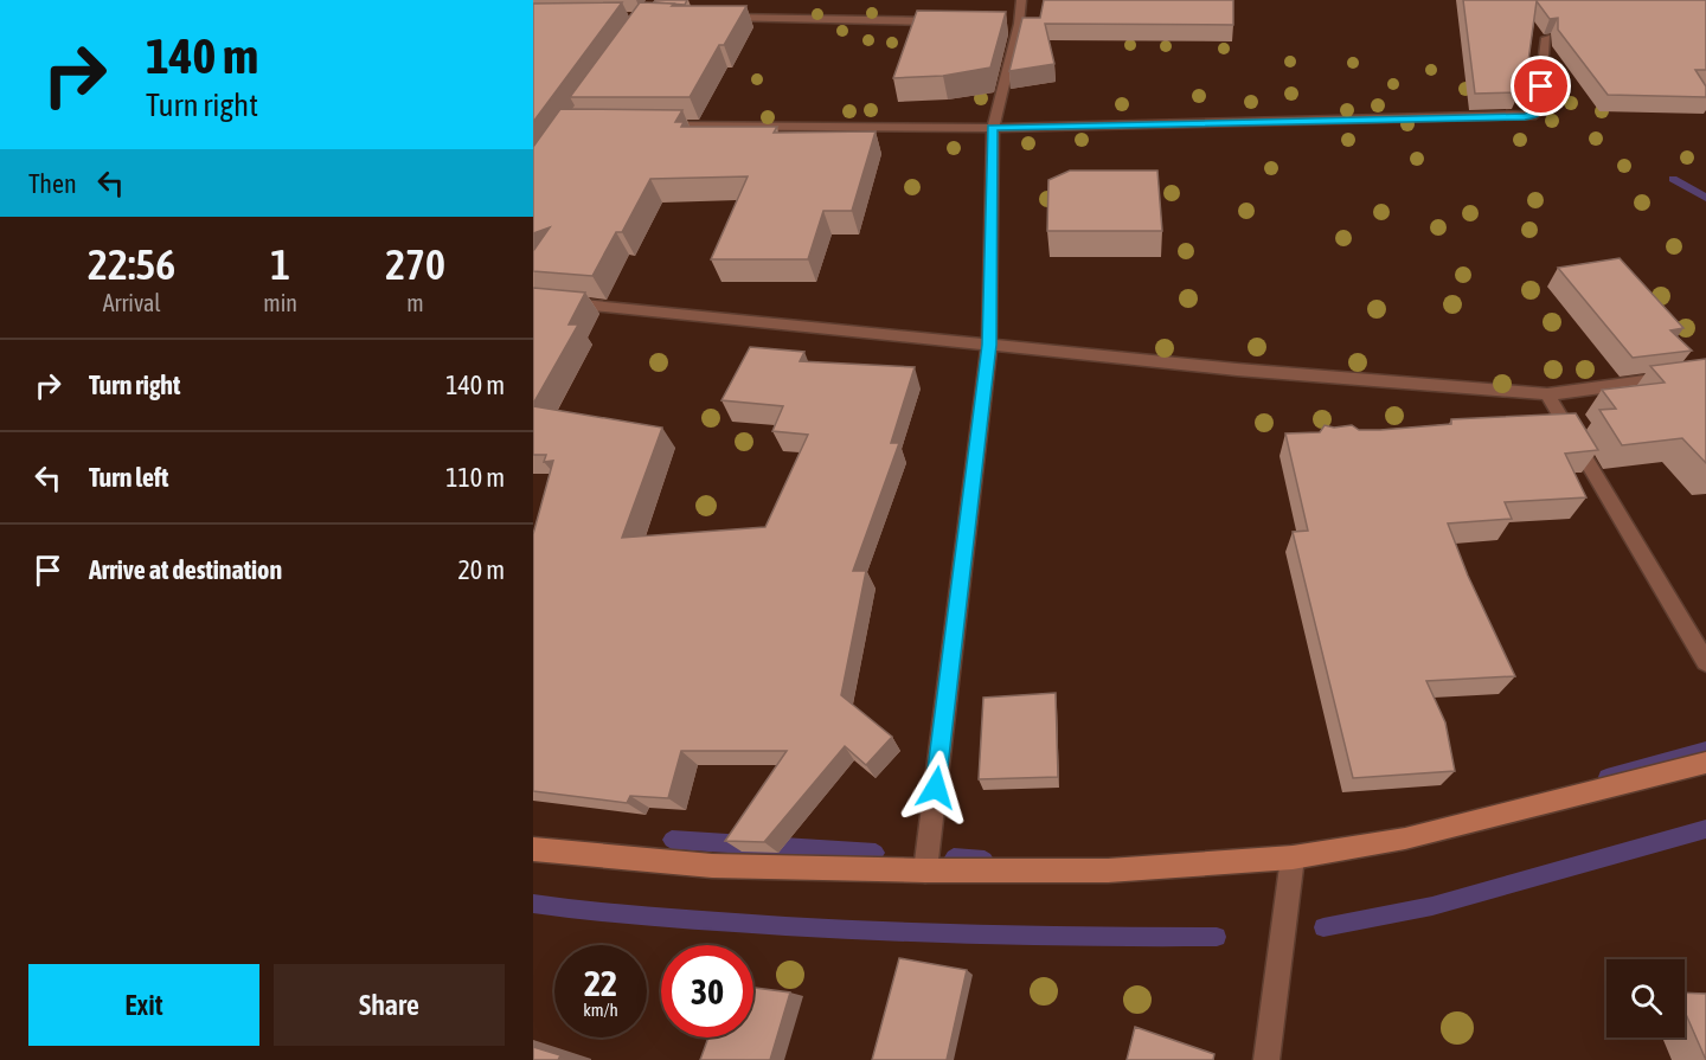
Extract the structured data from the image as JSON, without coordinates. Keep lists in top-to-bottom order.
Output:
{
  "page": {
    "turn": ["140 m", "Turn right"],
    "then": "Then",
    "eta": [
      "22:56",
      "Arrival",
      "1",
      "min",
      "270",
      "m"
    ],
    "list": [
      {
        "name": "Turn right",
        "value": "140 m"
      },
      {
        "name": "Turn left",
        "value": "110 m"
      },
      {
        "name": "Arrive at destination",
        "value": "20 m"
      }
    ],
    "speed": "22 km/h",
    "limit": "30",
    "buttons": ["Exit", "Share"]
  }
}
